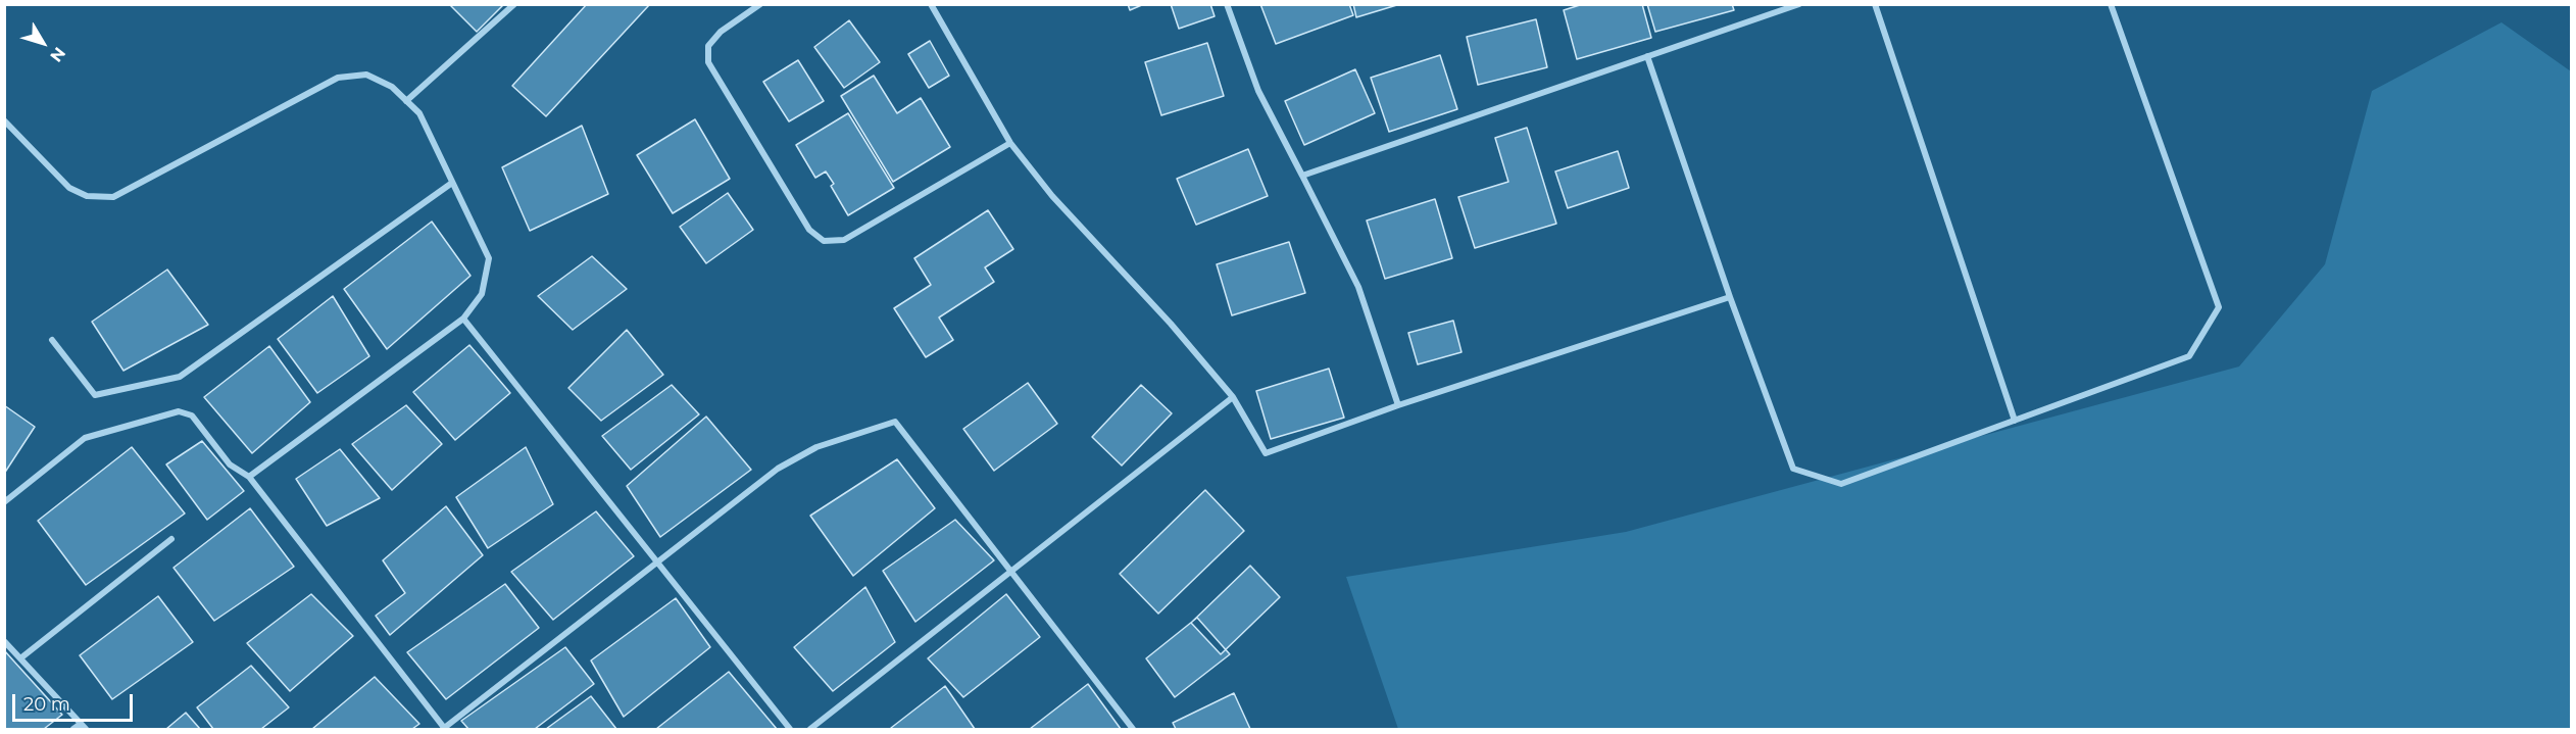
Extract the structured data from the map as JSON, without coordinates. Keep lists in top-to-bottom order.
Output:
{
  "scale_bar": "20 m",
  "north": "bottom right"
}
